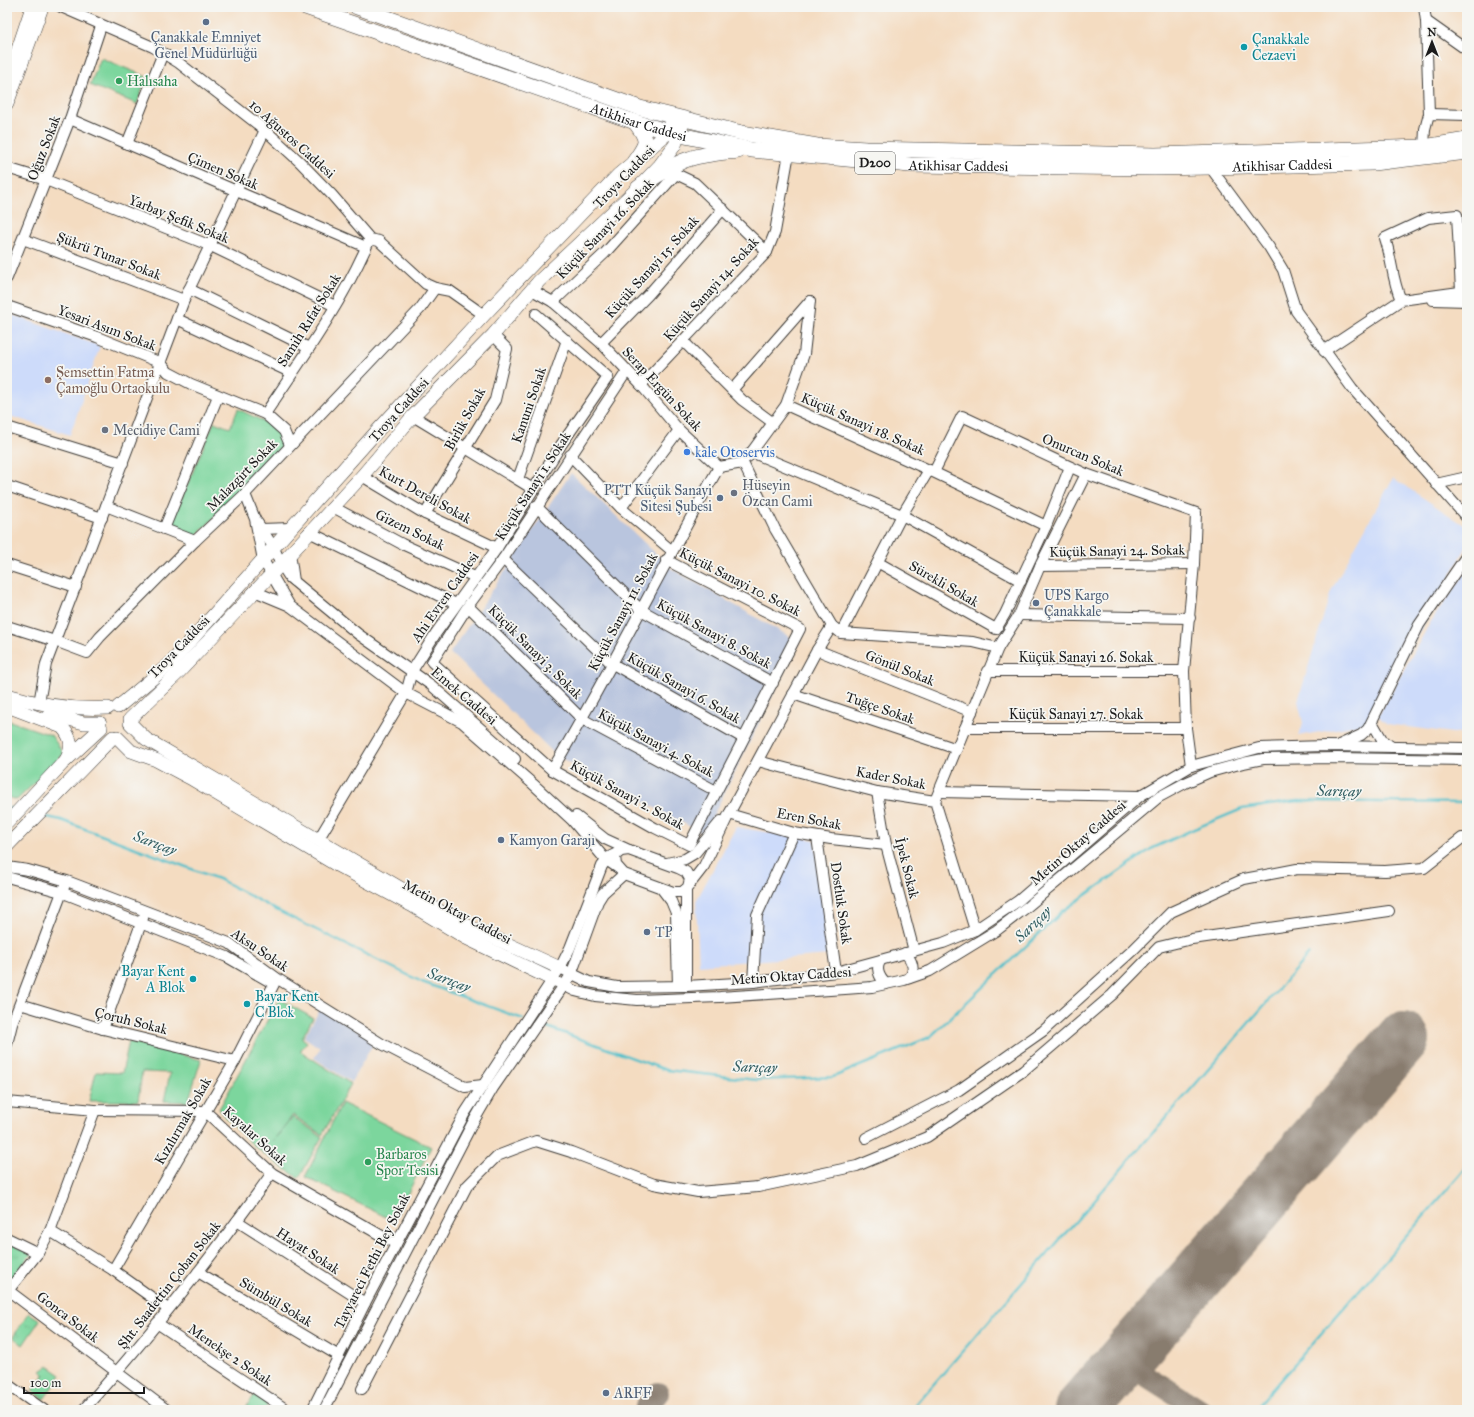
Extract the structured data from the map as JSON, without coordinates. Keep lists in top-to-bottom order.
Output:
{
  "streets": {
    "highway": ["Atikhisar Caddesi", "D200"],
    "main road": ["Troya Caddesi", "Metin Oktay Caddesi"],
    "street": [
      "10 Ağustos Caddesi",
      "Oğuz Sokak",
      "Çimen Sokak",
      "Yarbay Şefik Sokak",
      "Küçük Sanayi 16. Sokak",
      "Şükrü Tunar Sokak",
      "Küçük Sanayi 15. Sokak",
      "Küçük Sanayi 14. Sokak",
      "Samih Rıfat Sokak",
      "Yesari Asım Sokak",
      "Serap Ergün Sokak",
      "Kanuni Sokak",
      "Birlik Sokak",
      "Küçük Sanayi 18. Sokak",
      "Onurcan Sokak",
      "Malazgirt Sokak",
      "Küçük Sanayi 1. Sokak",
      "Kurt Dereli Sokak",
      "Gizem Sokak",
      "Küçük Sanayi 24. Sokak",
      "Küçük Sanayi 10. Sokak",
      "Sürekli Sokak",
      "Ahi Evren Caddesi",
      "Küçük Sanayi 11. Sokak",
      "Küçük Sanayi 8. Sokak",
      "Küçük Sanayi 3. Sokak",
      "Küçük Sanayi 26. Sokak",
      "Gönül Sokak",
      "Küçük Sanayi 6. Sokak",
      "Emek Caddesi",
      "Tuğçe Sokak",
      "Küçük Sanayi 27. Sokak",
      "Küçük Sanayi 4. Sokak",
      "Kader Sokak",
      "Küçük Sanayi 2. Sokak",
      "Eren Sokak",
      "İpek Sokak",
      "Dostluk Sokak",
      "Aksu Sokak",
      "Çoruh Sokak",
      "Kızılırmak Sokak",
      "Kayalar Sokak",
      "Hayat Sokak",
      "Tayyareci Fethi Bey Sokak",
      "Şht. Saadettin Çoban Sokak",
      "Sümbül Sokak",
      "Gonca Sokak",
      "Menekşe 2 Sokak"
    ]
  },
  "crossings": [
    ["Atikhisar Caddesi", "Troya Caddesi"],
    ["Atikhisar Caddesi", "Küçük Sanayi 14. Sokak"],
    ["10 Ağustos Caddesi", "Oğuz Sokak"],
    ["10 Ağustos Caddesi", "Çimen Sokak"],
    ["10 Ağustos Caddesi", "Troya Caddesi"],
    ["10 Ağustos Caddesi", "Samih Rıfat Sokak"],
    ["10 Ağustos Caddesi", "Malazgirt Sokak"],
    ["Oğuz Sokak", "Çimen Sokak"],
    ["Oğuz Sokak", "Yarbay Şefik Sokak"],
    ["Oğuz Sokak", "Şükrü Tunar Sokak"],
    ["Çimen Sokak", "Samih Rıfat Sokak"],
    ["Troya Caddesi", "Serap Ergün Sokak"],
    ["Troya Caddesi", "Birlik Sokak"],
    ["Troya Caddesi", "Kurt Dereli Sokak"],
    ["Troya Caddesi", "Gizem Sokak"],
    ["Troya Caddesi", "Emek Caddesi"],
    ["Troya Caddesi", "Metin Oktay Caddesi"],
    ["Yarbay Şefik Sokak", "Samih Rıfat Sokak"],
    ["Küçük Sanayi 16. Sokak", "Küçük Sanayi 15. Sokak"],
    ["Küçük Sanayi 16. Sokak", "Serap Ergün Sokak"],
    ["Küçük Sanayi 15. Sokak", "Serap Ergün Sokak"],
    ["Küçük Sanayi 14. Sokak", "Serap Ergün Sokak"],
    ["Samih Rıfat Sokak", "Yesari Asım Sokak"],
    ["Yesari Asım Sokak", "Malazgirt Sokak"],
    ["Serap Ergün Sokak", "Küçük Sanayi 1. Sokak"],
    ["Serap Ergün Sokak", "Küçük Sanayi 11. Sokak"],
    ["Kanuni Sokak", "Ahi Evren Caddesi"],
    ["Birlik Sokak", "Kurt Dereli Sokak"],
    ["Küçük Sanayi 18. Sokak", "Onurcan Sokak"],
    ["Onurcan Sokak", "Küçük Sanayi 24. Sokak"],
    ["Küçük Sanayi 1. Sokak", "Küçük Sanayi 11. Sokak"],
    ["Küçük Sanayi 1. Sokak", "Küçük Sanayi 8. Sokak"],
    ["Küçük Sanayi 1. Sokak", "Küçük Sanayi 3. Sokak"],
    ["Küçük Sanayi 1. Sokak", "Küçük Sanayi 6. Sokak"],
    ["Küçük Sanayi 1. Sokak", "Küçük Sanayi 2. Sokak"],
    ["Kurt Dereli Sokak", "Ahi Evren Caddesi"],
    ["Gizem Sokak", "Ahi Evren Caddesi"],
    ["Küçük Sanayi 10. Sokak", "Küçük Sanayi 11. Sokak"],
    ["Küçük Sanayi 10. Sokak", "Küçük Sanayi 8. Sokak"],
    ["Ahi Evren Caddesi", "Emek Caddesi"],
    ["Ahi Evren Caddesi", "Metin Oktay Caddesi"],
    ["Küçük Sanayi 11. Sokak", "Küçük Sanayi 8. Sokak"],
    ["Küçük Sanayi 11. Sokak", "Küçük Sanayi 3. Sokak"],
    ["Küçük Sanayi 11. Sokak", "Küçük Sanayi 6. Sokak"],
    ["Küçük Sanayi 11. Sokak", "Küçük Sanayi 4. Sokak"],
    ["Küçük Sanayi 11. Sokak", "Küçük Sanayi 2. Sokak"],
    ["Küçük Sanayi 3. Sokak", "Küçük Sanayi 4. Sokak"],
    ["Küçük Sanayi 4. Sokak", "Küçük Sanayi 2. Sokak"],
    ["Kader Sokak", "Metin Oktay Caddesi"],
    ["Kader Sokak", "İpek Sokak"],
    ["Eren Sokak", "İpek Sokak"],
    ["Eren Sokak", "Dostluk Sokak"],
    ["Metin Oktay Caddesi", "İpek Sokak"],
    ["Metin Oktay Caddesi", "Dostluk Sokak"],
    ["Metin Oktay Caddesi", "Tayyareci Fethi Bey Sokak"],
    ["Aksu Sokak", "Kızılırmak Sokak"],
    ["Aksu Sokak", "Tayyareci Fethi Bey Sokak"],
    ["Çoruh Sokak", "Kızılırmak Sokak"],
    ["Kızılırmak Sokak", "Kayalar Sokak"],
    ["Kayalar Sokak", "Tayyareci Fethi Bey Sokak"],
    ["Kayalar Sokak", "Şht. Saadettin Çoban Sokak"],
    ["Hayat Sokak", "Tayyareci Fethi Bey Sokak"],
    ["Hayat Sokak", "Şht. Saadettin Çoban Sokak"],
    ["Tayyareci Fethi Bey Sokak", "Sümbül Sokak"],
    ["Şht. Saadettin Çoban Sokak", "Sümbül Sokak"],
    ["Şht. Saadettin Çoban Sokak", "Gonca Sokak"],
    ["Şht. Saadettin Çoban Sokak", "Menekşe 2 Sokak"]
  ],
  "water": ["Sarıçay"],
  "places": [
    "Çanakkale Emniyet Genel Müdürlüğü",
    "Çanakkale Cezaevi",
    "Halısaha",
    "Şemsettin Fatma Çamoğlu Ortaokulu",
    "Mecidiye Cami",
    "kale Otoservis",
    "Hüseyin Özcan Cami",
    "PTT Küçük Sanayi Sitesi Şubesi",
    "UPS Kargo Çanakkale",
    "Kamyon Garajı",
    "TP",
    "Bayar Kent A Blok",
    "Bayar Kent C Blok",
    "Barbaros Spor Tesisi",
    "ARFF"
  ],
  "scale_bar": "100 m",
  "north": "top"
}
